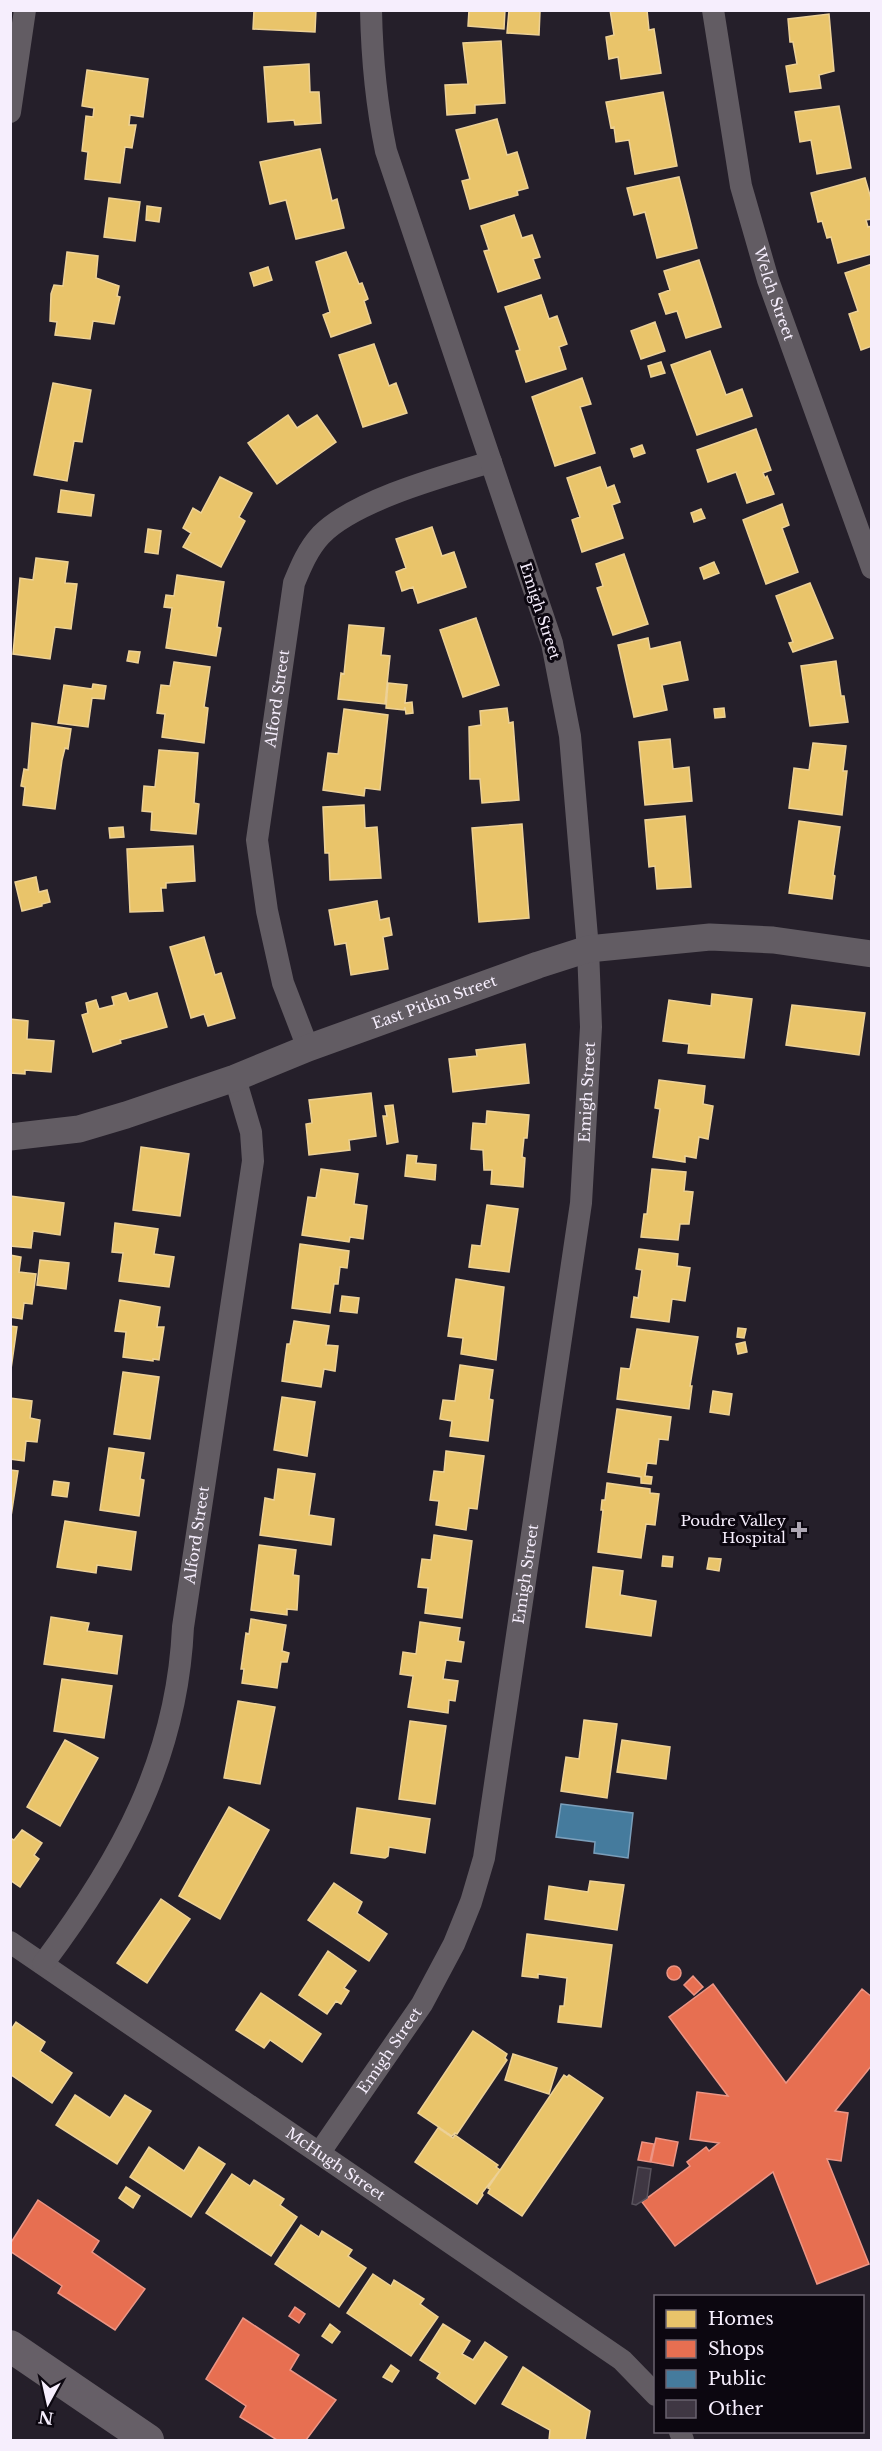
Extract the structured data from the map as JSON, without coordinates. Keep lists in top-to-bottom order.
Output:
{
  "streets": {
    "street": [
      "Welch Street",
      "Emigh Street",
      "Alford Street",
      "East Pitkin Street",
      "McHugh Street"
    ]
  },
  "crossings": [
    ["Emigh Street", "Alford Street"],
    ["Emigh Street", "East Pitkin Street"],
    ["Emigh Street", "McHugh Street"],
    ["Alford Street", "East Pitkin Street"],
    ["Alford Street", "McHugh Street"]
  ],
  "places": {
    "health": ["Poudre Valley Hospital"]
  },
  "legend": [
    "Homes",
    "Shops",
    "Public",
    "Other"
  ],
  "north": "bottom"
}
